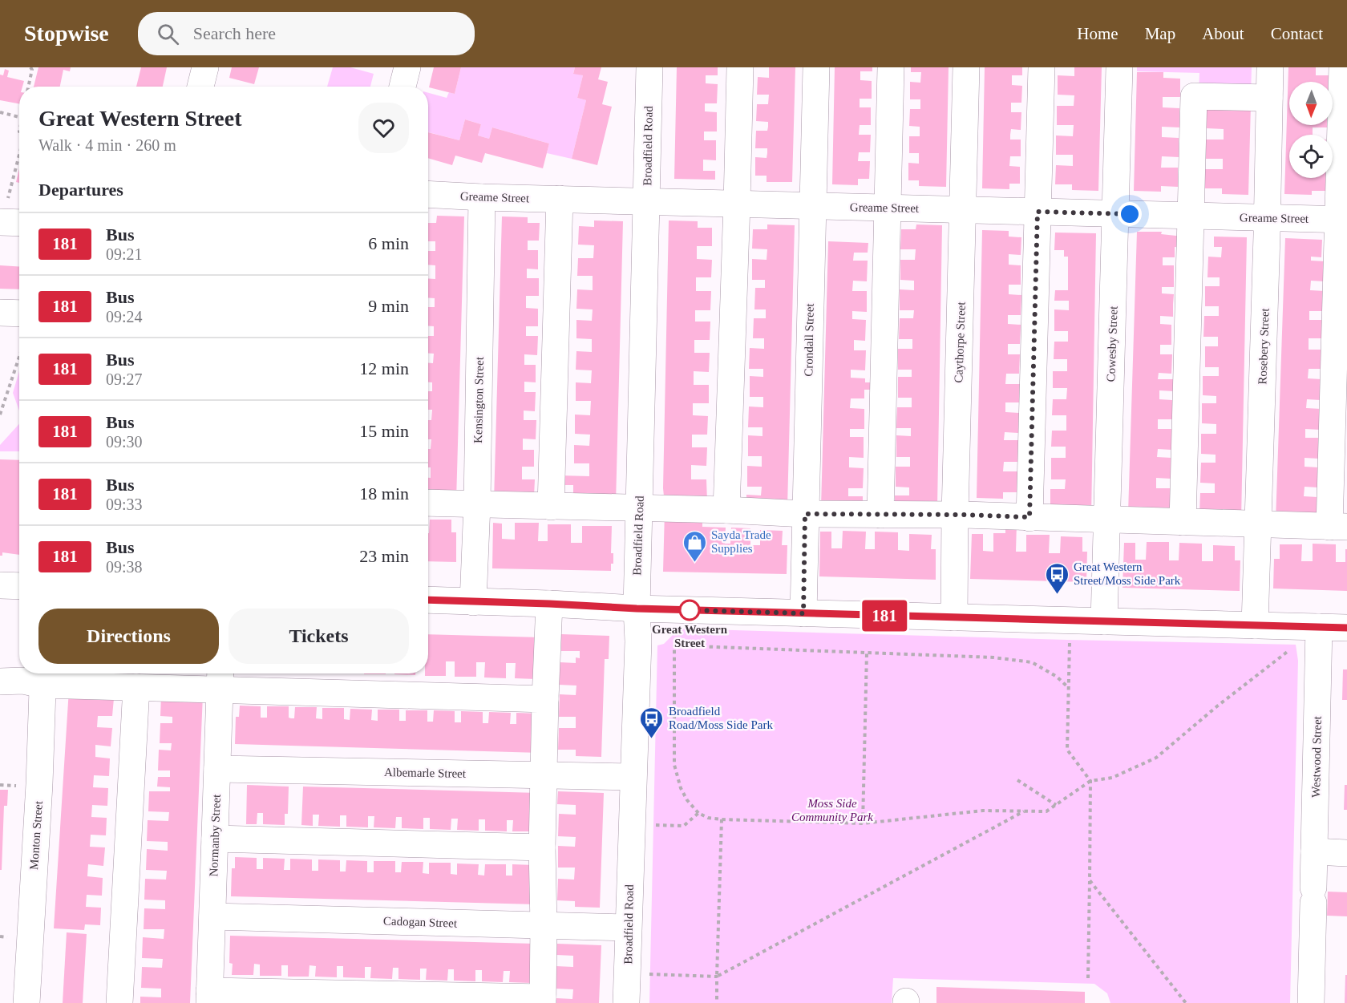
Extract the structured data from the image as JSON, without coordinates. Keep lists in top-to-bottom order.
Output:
{
  "streets": {
    "street": [
      "Broadfield Road",
      "Greame Street",
      "Crondall Street",
      "Caythorpe Street",
      "Cowesby Street",
      "Rosebery Street",
      "Kensington Street",
      "Westwood Street",
      "Albemarle Street",
      "Monton Street",
      "Normanby Street",
      "Cadogan Street"
    ]
  },
  "crossings": [
    ["Broadfield Road", "Greame Street"],
    ["Broadfield Road", "Albemarle Street"],
    ["Broadfield Road", "Cadogan Street"],
    ["Greame Street", "Crondall Street"],
    ["Greame Street", "Caythorpe Street"],
    ["Greame Street", "Cowesby Street"],
    ["Greame Street", "Rosebery Street"],
    ["Greame Street", "Kensington Street"],
    ["Albemarle Street", "Normanby Street"],
    ["Normanby Street", "Cadogan Street"]
  ],
  "parks": ["Moss Side Community Park"],
  "places": {
    "shop": ["Sayda Trade Supplies"],
    "bus stop": ["Great Western Street/Moss Side Park", "Broadfield Road/Moss Side Park"],
    "other": ["Great Western Street"]
  },
  "lines": ["bus line 181"],
  "north": "bottom",
  "page": {
    "header": "Stopwise",
    "search": "Search here",
    "nav": [
      "Home",
      "Map",
      "About",
      "Contact"
    ],
    "on_map": "181",
    "heading": [
      ["Great Western Street", "Walk · 4 min · 260 m"],
      "Departures"
    ],
    "list": [
      {
        "mark": "181",
        "name": "Bus",
        "note": "09:21",
        "value": "6 min"
      },
      {
        "mark": "181",
        "name": "Bus",
        "note": "09:24",
        "value": "9 min"
      },
      {
        "mark": "181",
        "name": "Bus",
        "note": "09:27",
        "value": "12 min"
      },
      {
        "mark": "181",
        "name": "Bus",
        "note": "09:30",
        "value": "15 min"
      },
      {
        "mark": "181",
        "name": "Bus",
        "note": "09:33",
        "value": "18 min"
      },
      {
        "mark": "181",
        "name": "Bus",
        "note": "09:38",
        "value": "23 min"
      }
    ],
    "buttons": ["Directions", "Tickets"]
  }
}
